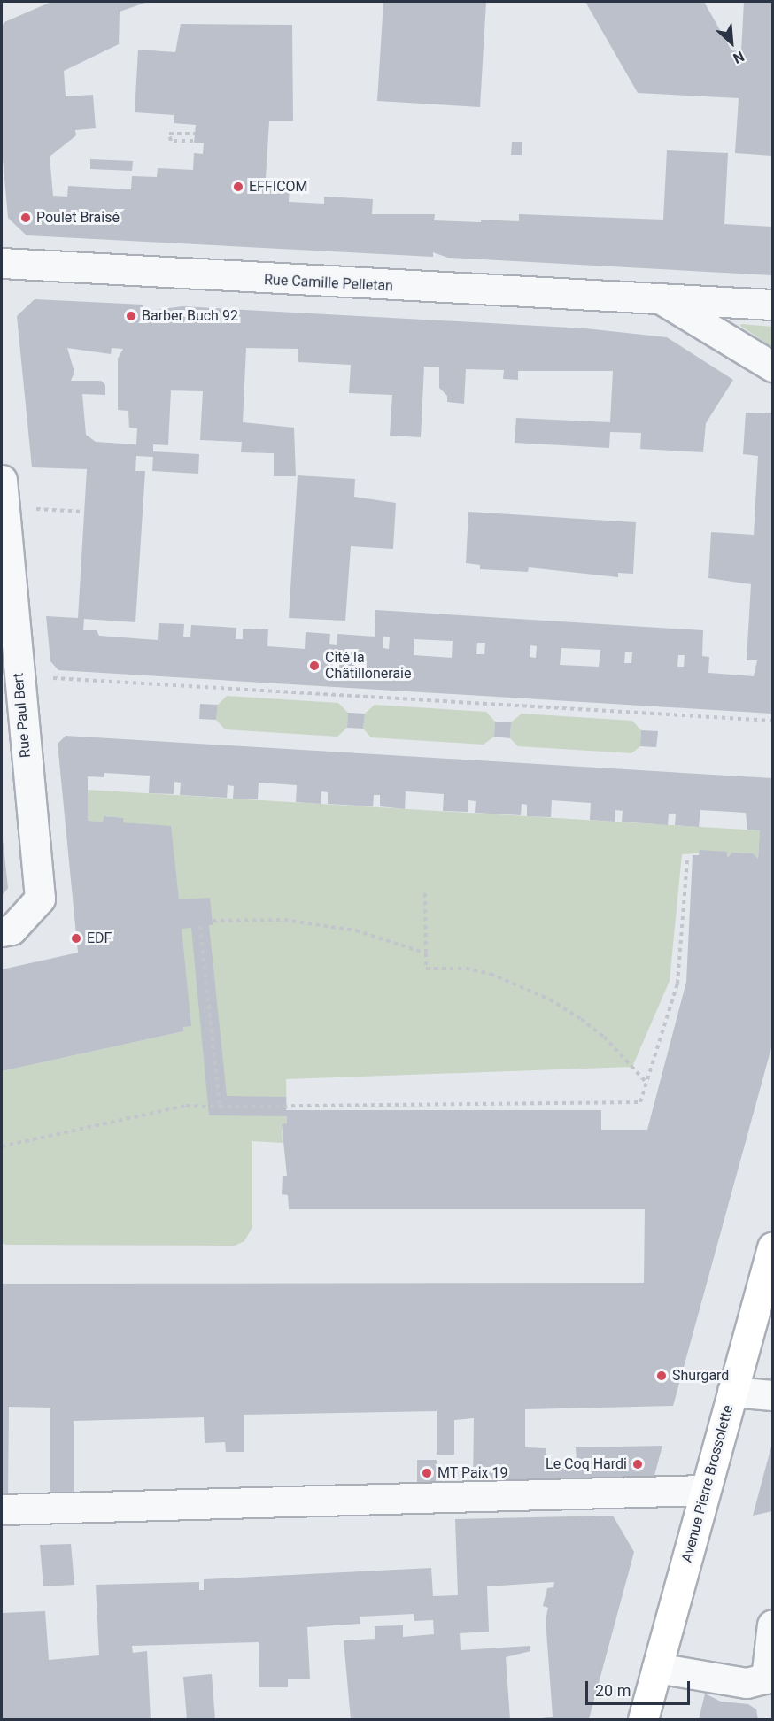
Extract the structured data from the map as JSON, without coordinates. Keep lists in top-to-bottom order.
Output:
{
  "streets": {
    "main road": ["Avenue Pierre Brossolette"],
    "street": ["Rue Camille Pelletan", "Rue Paul Bert"]
  },
  "places": [
    "EFFICOM",
    "Poulet Braisé",
    "Barber Buch 92",
    "Cité la Châtilloneraie",
    "EDF",
    "Shurgard",
    "Le Coq Hardi",
    "MT Paix 19"
  ],
  "scale_bar": "20 m",
  "north": "bottom right"
}
